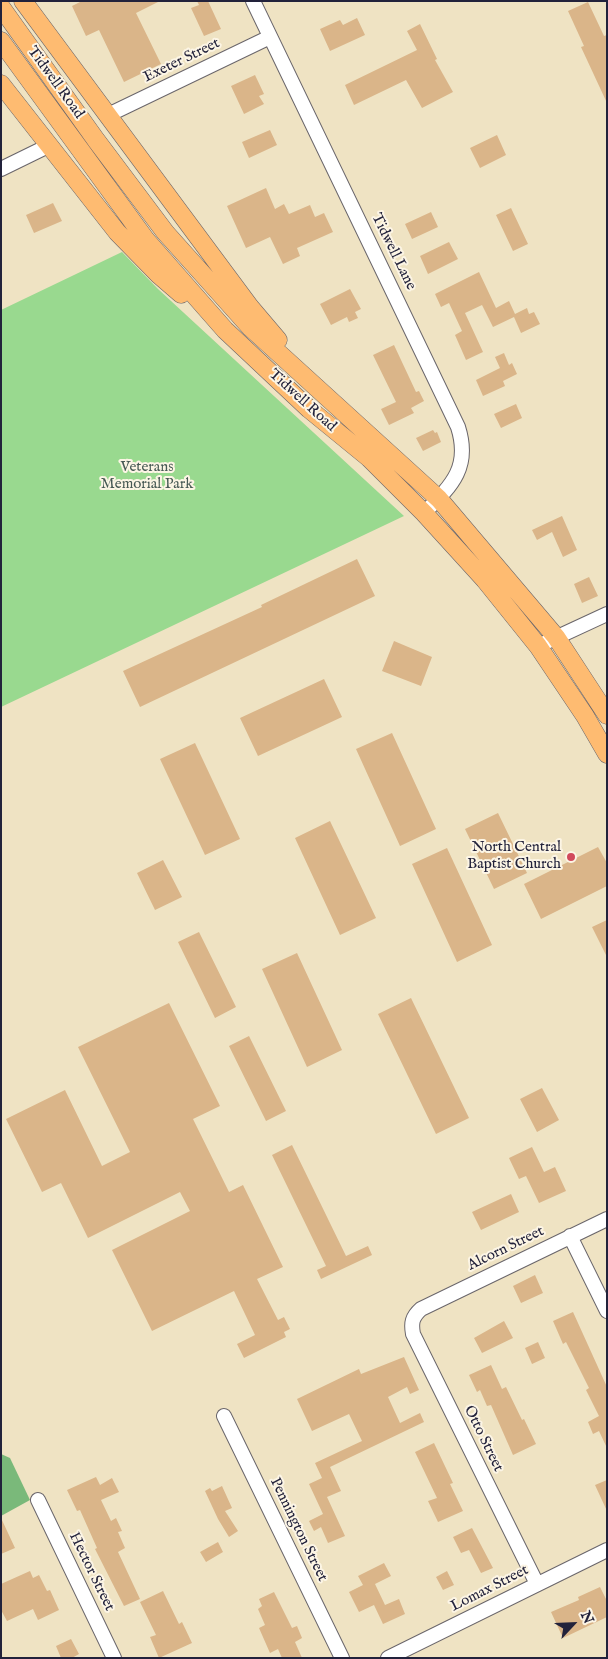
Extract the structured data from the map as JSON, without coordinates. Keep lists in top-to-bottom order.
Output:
{
  "streets": {
    "main road": ["Tidwell Road"],
    "street": [
      "Exeter Street",
      "Tidwell Lane",
      "Alcorn Street",
      "Otto Street",
      "Pennington Street",
      "Hector Street",
      "Lomax Street"
    ]
  },
  "crossings": [
    ["Exeter Street", "Tidwell Lane"],
    ["Tidwell Road", "Tidwell Lane"],
    ["Alcorn Street", "Otto Street"],
    ["Otto Street", "Lomax Street"]
  ],
  "parks": ["Veterans Memorial Park"],
  "places": ["North Central Baptist Church"],
  "north": "top right"
}
